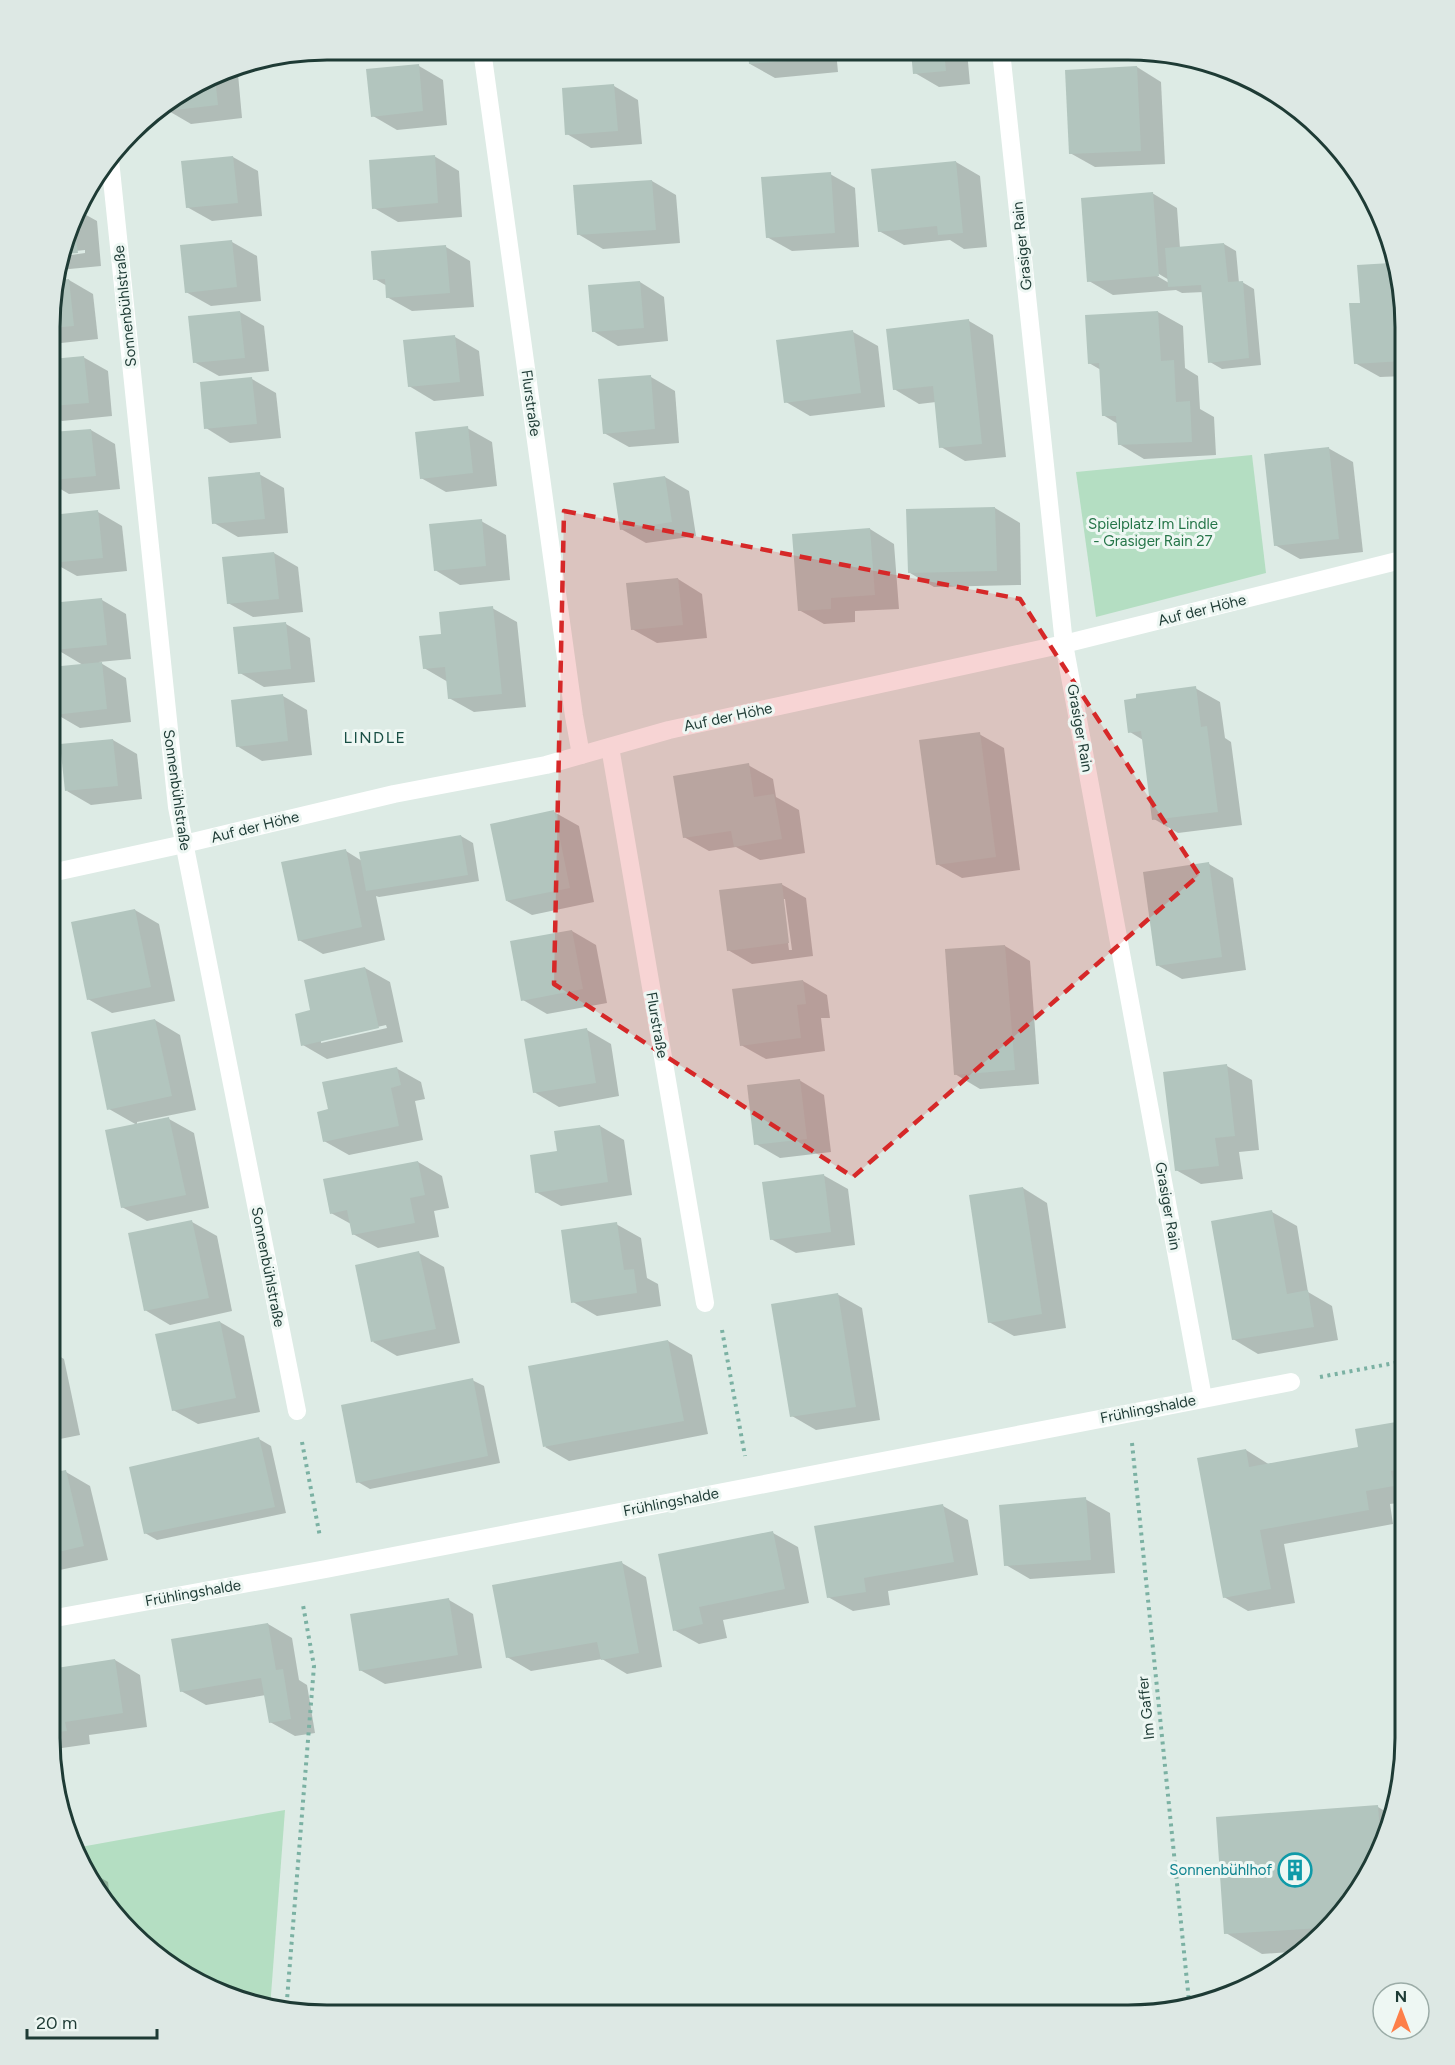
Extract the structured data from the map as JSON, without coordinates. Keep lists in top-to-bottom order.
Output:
{
  "streets": {
    "street": [
      "Grasiger Rain",
      "Sonnenbühlstraße",
      "Flurstraße",
      "Auf der Höhe",
      "Frühlingshalde"
    ],
    "path": ["Im Gaffer"]
  },
  "crossings": [
    ["Grasiger Rain", "Auf der Höhe"],
    ["Grasiger Rain", "Frühlingshalde"],
    ["Sonnenbühlstraße", "Auf der Höhe"],
    ["Flurstraße", "Auf der Höhe"],
    ["Frühlingshalde", "Im Gaffer"]
  ],
  "districts": ["LINDLE"],
  "parks": ["Spielplatz Im Lindle - Grasiger Rain 27"],
  "places": {
    "building": ["Sonnenbühlhof"]
  },
  "scale_bar": "20 m",
  "north": "top"
}
